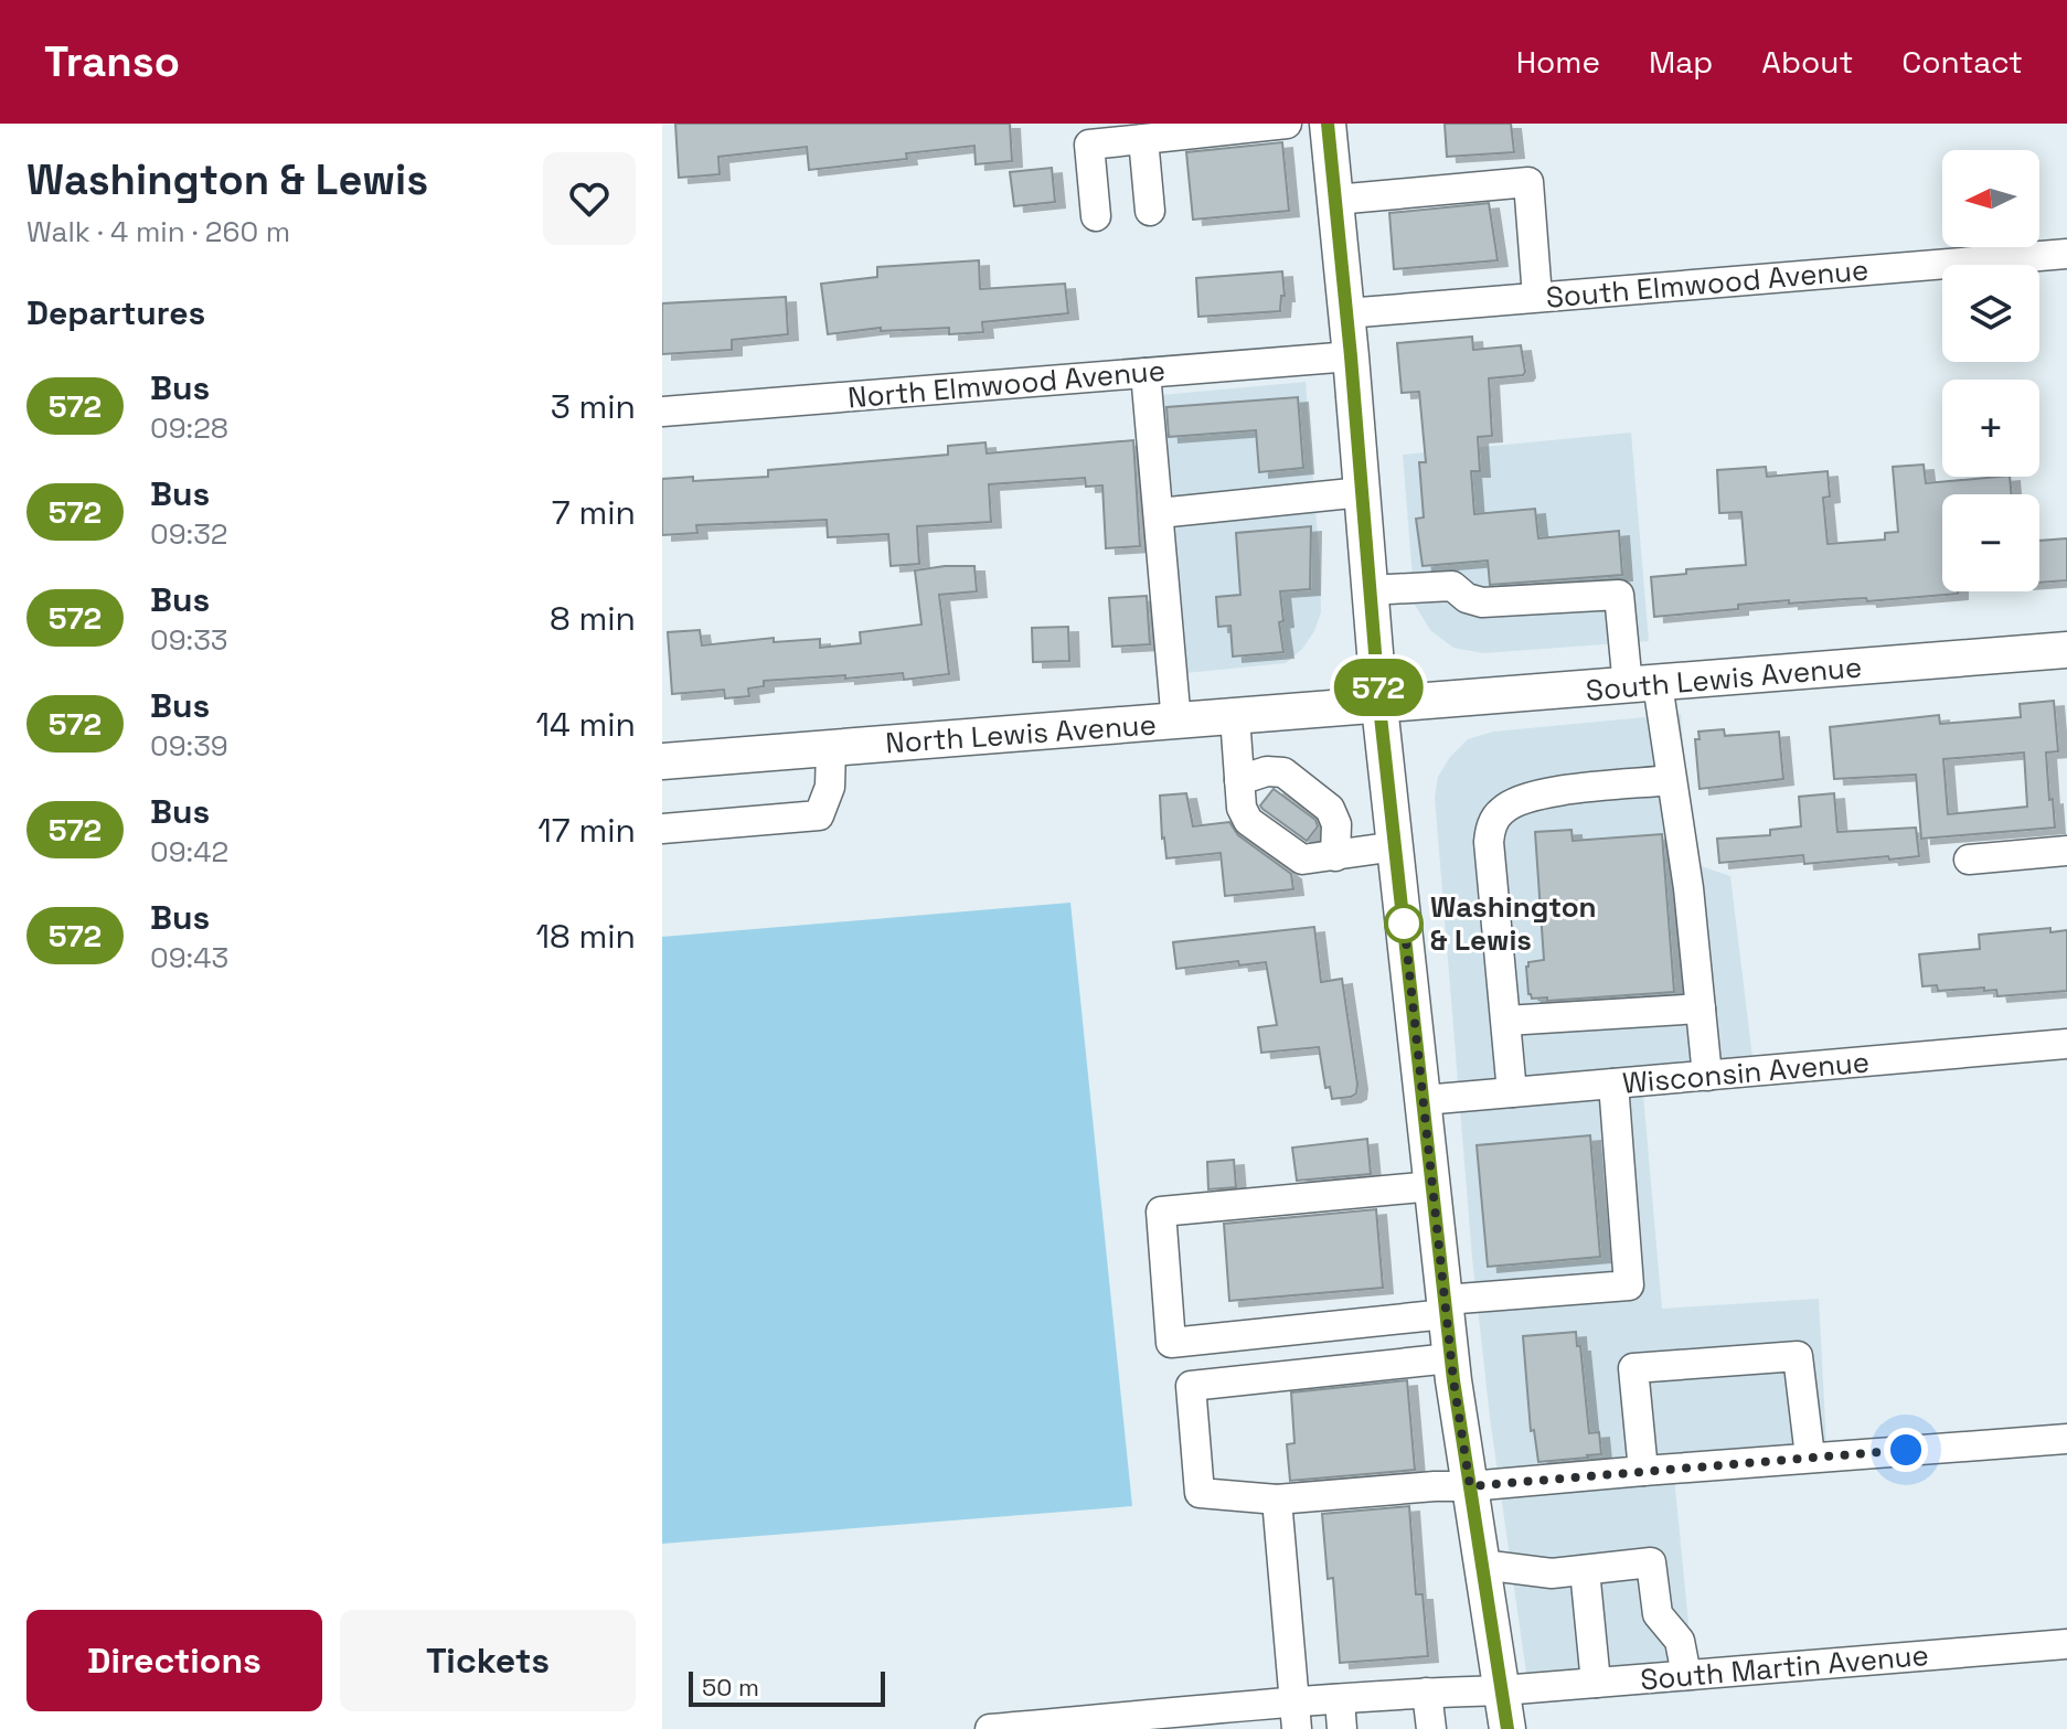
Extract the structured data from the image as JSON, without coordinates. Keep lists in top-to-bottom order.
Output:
{
  "streets": {
    "main road": ["South Lewis Avenue", "North Lewis Avenue"],
    "street": [
      "South Elmwood Avenue",
      "North Elmwood Avenue",
      "Wisconsin Avenue",
      "South Martin Avenue"
    ]
  },
  "crossings": [
    ["South Lewis Avenue", "North Lewis Avenue"]
  ],
  "places": ["Washington & Lewis"],
  "lines": ["bus line 572"],
  "scale_bar": "50 m",
  "north": "left",
  "page": {
    "header": "Transo",
    "nav": [
      "Home",
      "Map",
      "About",
      "Contact"
    ],
    "heading": [
      ["Washington & Lewis", "Walk · 4 min · 260 m"],
      "Departures"
    ],
    "on_map": "572",
    "map_buttons": ["+", "−"],
    "list": [
      {
        "mark": "572",
        "name": "Bus",
        "note": "09:28",
        "value": "3 min"
      },
      {
        "mark": "572",
        "name": "Bus",
        "note": "09:32",
        "value": "7 min"
      },
      {
        "mark": "572",
        "name": "Bus",
        "note": "09:33",
        "value": "8 min"
      },
      {
        "mark": "572",
        "name": "Bus",
        "note": "09:39",
        "value": "14 min"
      },
      {
        "mark": "572",
        "name": "Bus",
        "note": "09:42",
        "value": "17 min"
      },
      {
        "mark": "572",
        "name": "Bus",
        "note": "09:43",
        "value": "18 min"
      }
    ],
    "buttons": ["Directions", "Tickets"],
    "scale": "50 m"
  }
}
